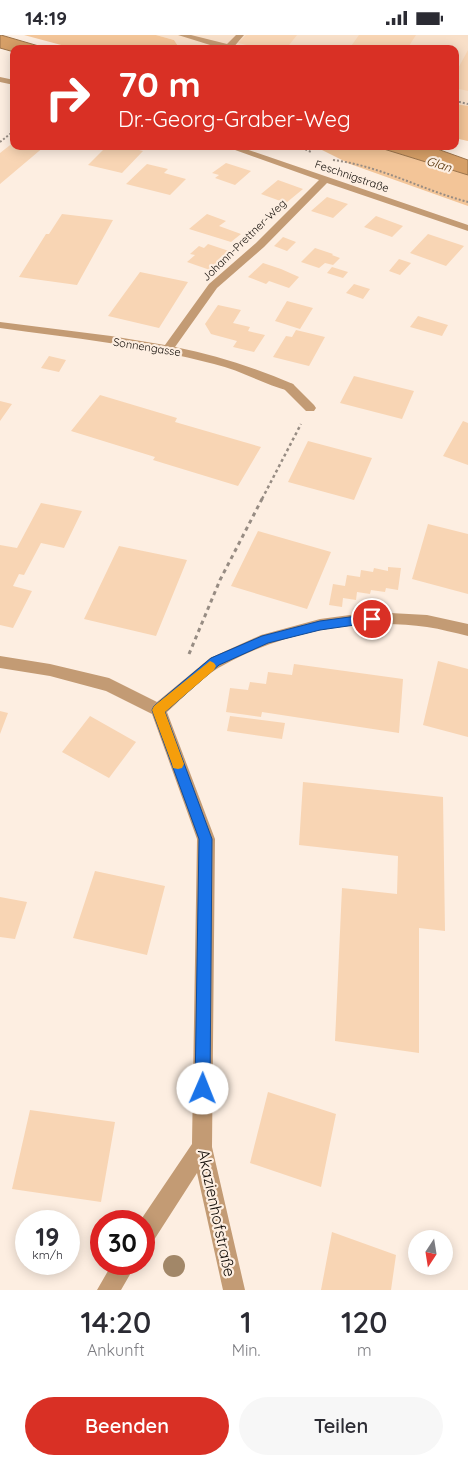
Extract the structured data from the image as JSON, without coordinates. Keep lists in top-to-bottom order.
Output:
{
  "streets": {
    "street": [
      "Feschnigstraße",
      "Johann-Prettner-Weg",
      "Sonnengasse",
      "Akazienhofstraße"
    ]
  },
  "crossings": [
    ["Feschnigstraße", "Johann-Prettner-Weg"],
    ["Johann-Prettner-Weg", "Sonnengasse"]
  ],
  "water": ["Glan"],
  "north": "bottom",
  "page": {
    "status": "14:19",
    "turn": ["70 m", "Dr.-Georg-Graber-Weg"],
    "speed": "19 km/h",
    "limit": "30",
    "eta": [
      "14:20",
      "Ankunft",
      "1",
      "Min.",
      "120",
      "m"
    ],
    "buttons": ["Beenden", "Teilen"]
  }
}
